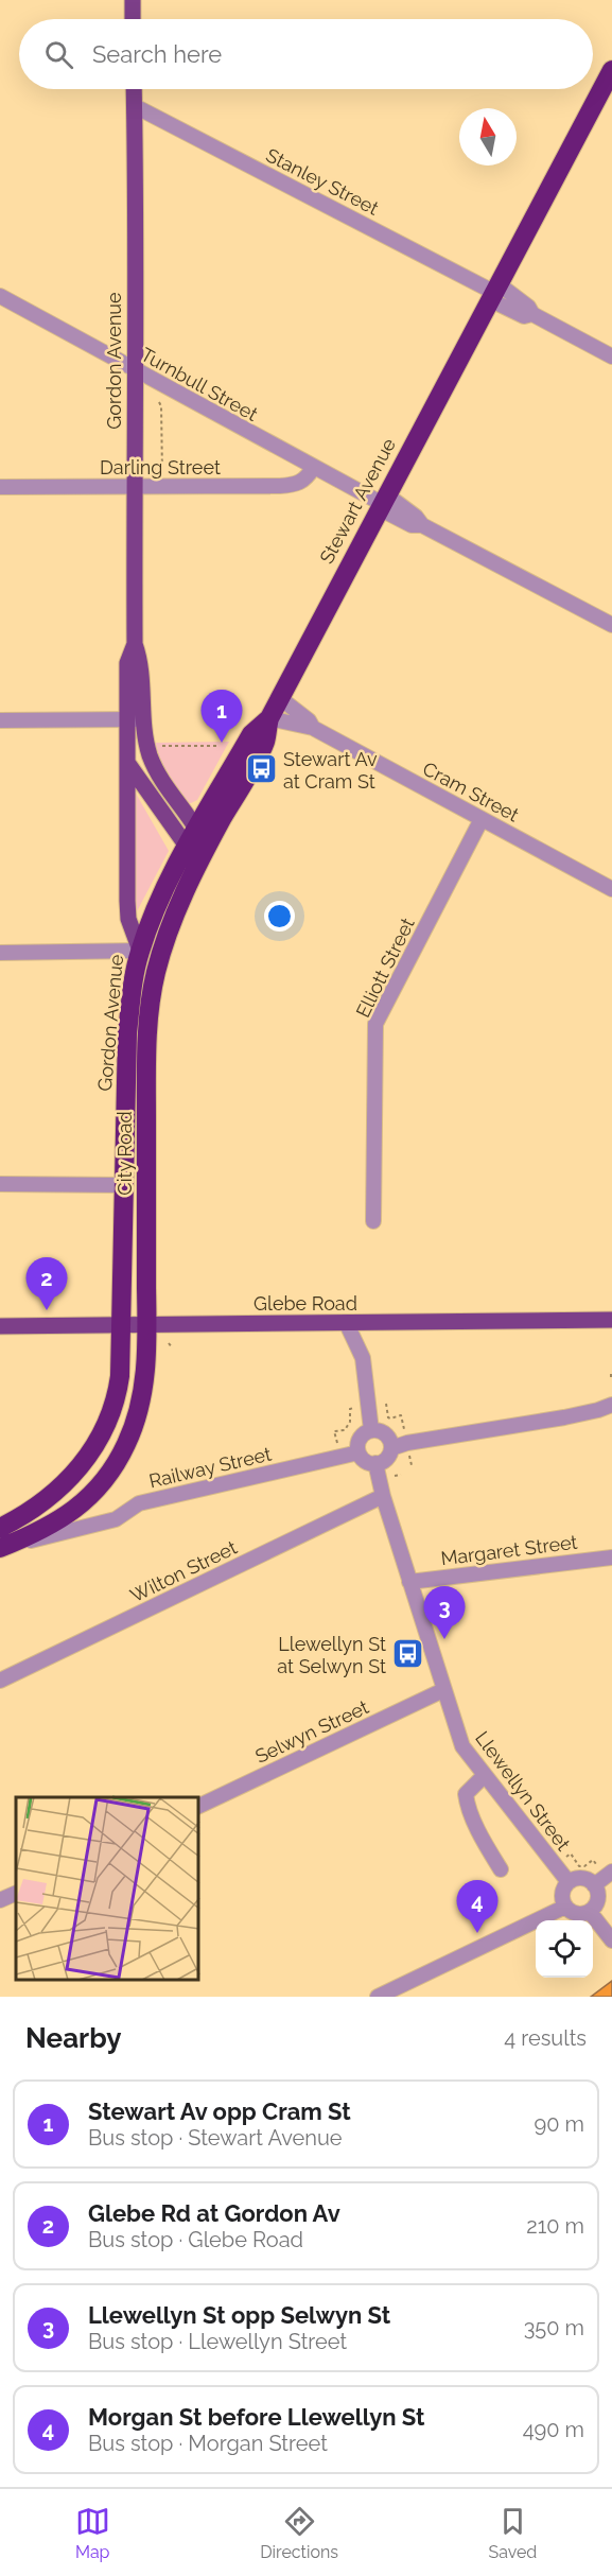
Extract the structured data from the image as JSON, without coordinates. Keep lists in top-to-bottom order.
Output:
{
  "streets": {
    "highway": ["Gordon Avenue", "Stewart Avenue", "City Road"],
    "main road": ["Glebe Road"],
    "street": [
      "Stanley Street",
      "Turnbull Street",
      "Darling Street",
      "Cram Street",
      "Elliott Street",
      "Railway Street",
      "Margaret Street",
      "Wilton Street",
      "Selwyn Street",
      "Llewellyn Street"
    ]
  },
  "crossings": [
    ["Stanley Street", "Gordon Avenue"],
    ["Stanley Street", "Stewart Avenue"],
    ["Gordon Avenue", "Turnbull Street"],
    ["Gordon Avenue", "Darling Street"],
    ["Gordon Avenue", "Stewart Avenue"],
    ["Gordon Avenue", "Glebe Road"],
    ["Turnbull Street", "Darling Street"],
    ["Turnbull Street", "Stewart Avenue"],
    ["Stewart Avenue", "Cram Street"],
    ["Stewart Avenue", "City Road"],
    ["Cram Street", "Elliott Street"],
    ["Cram Street", "City Road"],
    ["City Road", "Glebe Road"],
    ["City Road", "Railway Street"],
    ["Railway Street", "Llewellyn Street"],
    ["Margaret Street", "Llewellyn Street"],
    ["Wilton Street", "Llewellyn Street"],
    ["Selwyn Street", "Llewellyn Street"]
  ],
  "places": {
    "bus stop": ["Stewart Av at Cram St", "Llewellyn St at Selwyn St"]
  },
  "north": "top",
  "page": {
    "search": "Search here",
    "pins": [
      "1",
      "2",
      "3",
      "4"
    ],
    "heading": ["Nearby", "4 results"],
    "list": [
      {
        "mark": "1",
        "name": "Stewart Av opp Cram St",
        "note": "Bus stop · Stewart Avenue",
        "value": "90 m"
      },
      {
        "mark": "2",
        "name": "Glebe Rd at Gordon Av",
        "note": "Bus stop · Glebe Road",
        "value": "210 m"
      },
      {
        "mark": "3",
        "name": "Llewellyn St opp Selwyn St",
        "note": "Bus stop · Llewellyn Street",
        "value": "350 m"
      },
      {
        "mark": "4",
        "name": "Morgan St before Llewellyn St",
        "note": "Bus stop · Morgan Street",
        "value": "490 m"
      }
    ],
    "nav": ["Map", "Directions", "Saved"]
  }
}
